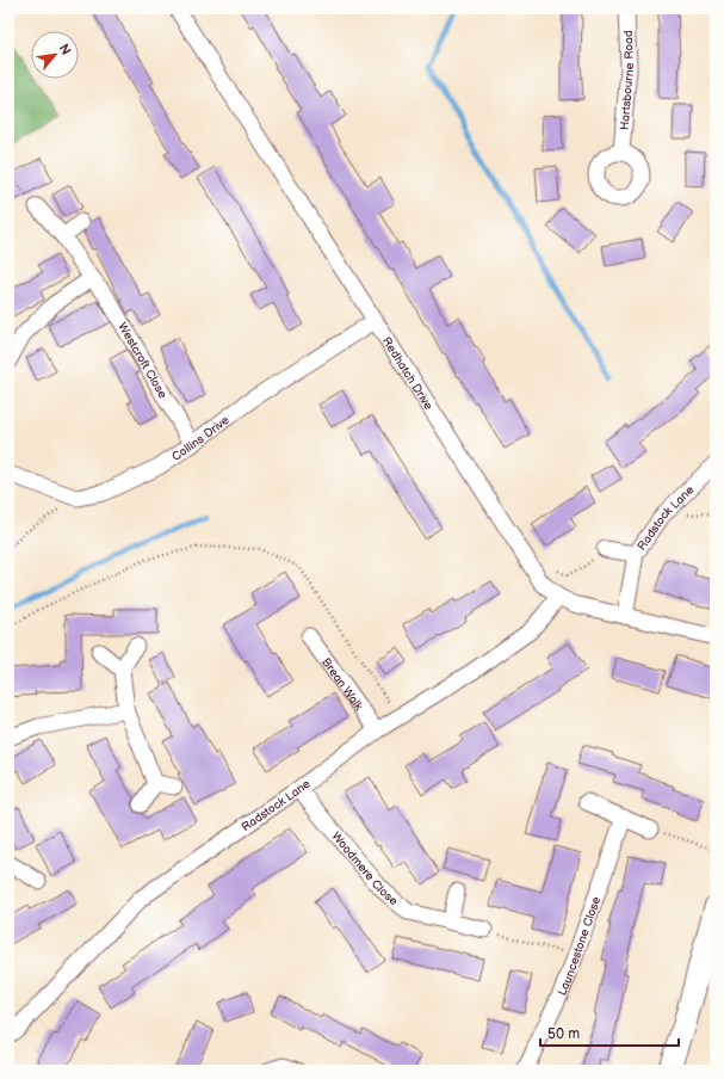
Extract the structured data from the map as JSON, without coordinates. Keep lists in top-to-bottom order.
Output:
{
  "streets": {
    "street": [
      "Hartsbourne Road",
      "Westcroft Close",
      "Redhatch Drive",
      "Collins Drive",
      "Radstock Lane",
      "Brean Walk",
      "Woodmere Close",
      "Launcestone Close"
    ]
  },
  "crossings": [
    ["Westcroft Close", "Collins Drive"],
    ["Redhatch Drive", "Collins Drive"],
    ["Redhatch Drive", "Radstock Lane"],
    ["Radstock Lane", "Brean Walk"],
    ["Radstock Lane", "Woodmere Close"]
  ],
  "scale_bar": "50 m",
  "north": "top right"
}
